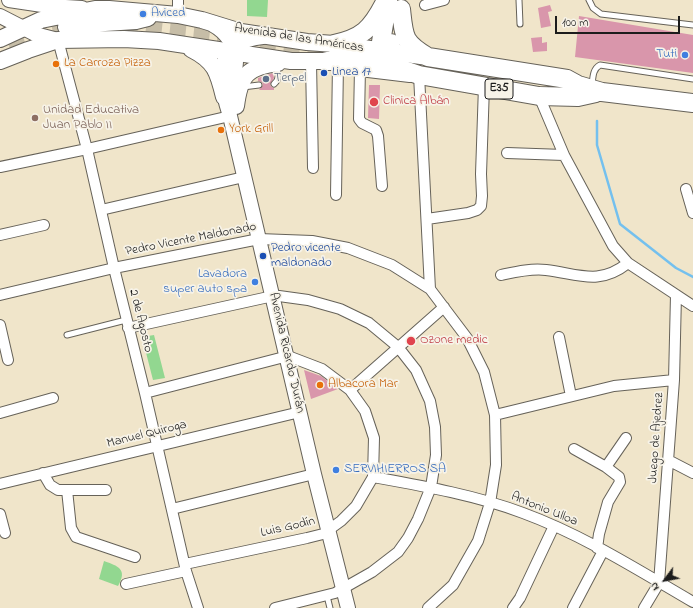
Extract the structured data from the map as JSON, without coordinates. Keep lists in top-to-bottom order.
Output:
{
  "streets": {
    "highway": ["Avenida de las Américas", "E35"],
    "street": [
      "Pedro Vicente Maldonado",
      "2 de Agosto",
      "Avenida Ricardo Durán",
      "Manuel Quiroga",
      "Juego de Ajedrez",
      "Antonio Ulloa",
      "Luis Godín"
    ]
  },
  "crossings": [
    ["Avenida de las Américas", "E35"],
    ["Avenida de las Américas", "2 de Agosto"],
    ["Pedro Vicente Maldonado", "2 de Agosto"],
    ["Pedro Vicente Maldonado", "Avenida Ricardo Durán"],
    ["Pedro Vicente Maldonado", "Antonio Ulloa"],
    ["2 de Agosto", "Manuel Quiroga"],
    ["2 de Agosto", "Luis Godín"],
    ["Avenida Ricardo Durán", "Manuel Quiroga"],
    ["Avenida Ricardo Durán", "Luis Godín"],
    ["Juego de Ajedrez", "Antonio Ulloa"],
    ["Antonio Ulloa", "Luis Godín"]
  ],
  "places": [
    "Aviced",
    "Tuti",
    "La Carroza Pizza",
    "Linea 17",
    "Terpel",
    "Clinica Albán",
    "Unidad Educativa Juan Pablo II",
    "York Grill",
    "Pedro vicente maldonado",
    "Lavadora super auto spa",
    "Ozone medic",
    "Albacora Mar",
    "SERVIHIERROS SA"
  ],
  "scale_bar": "100 m",
  "north": "bottom left"
}
